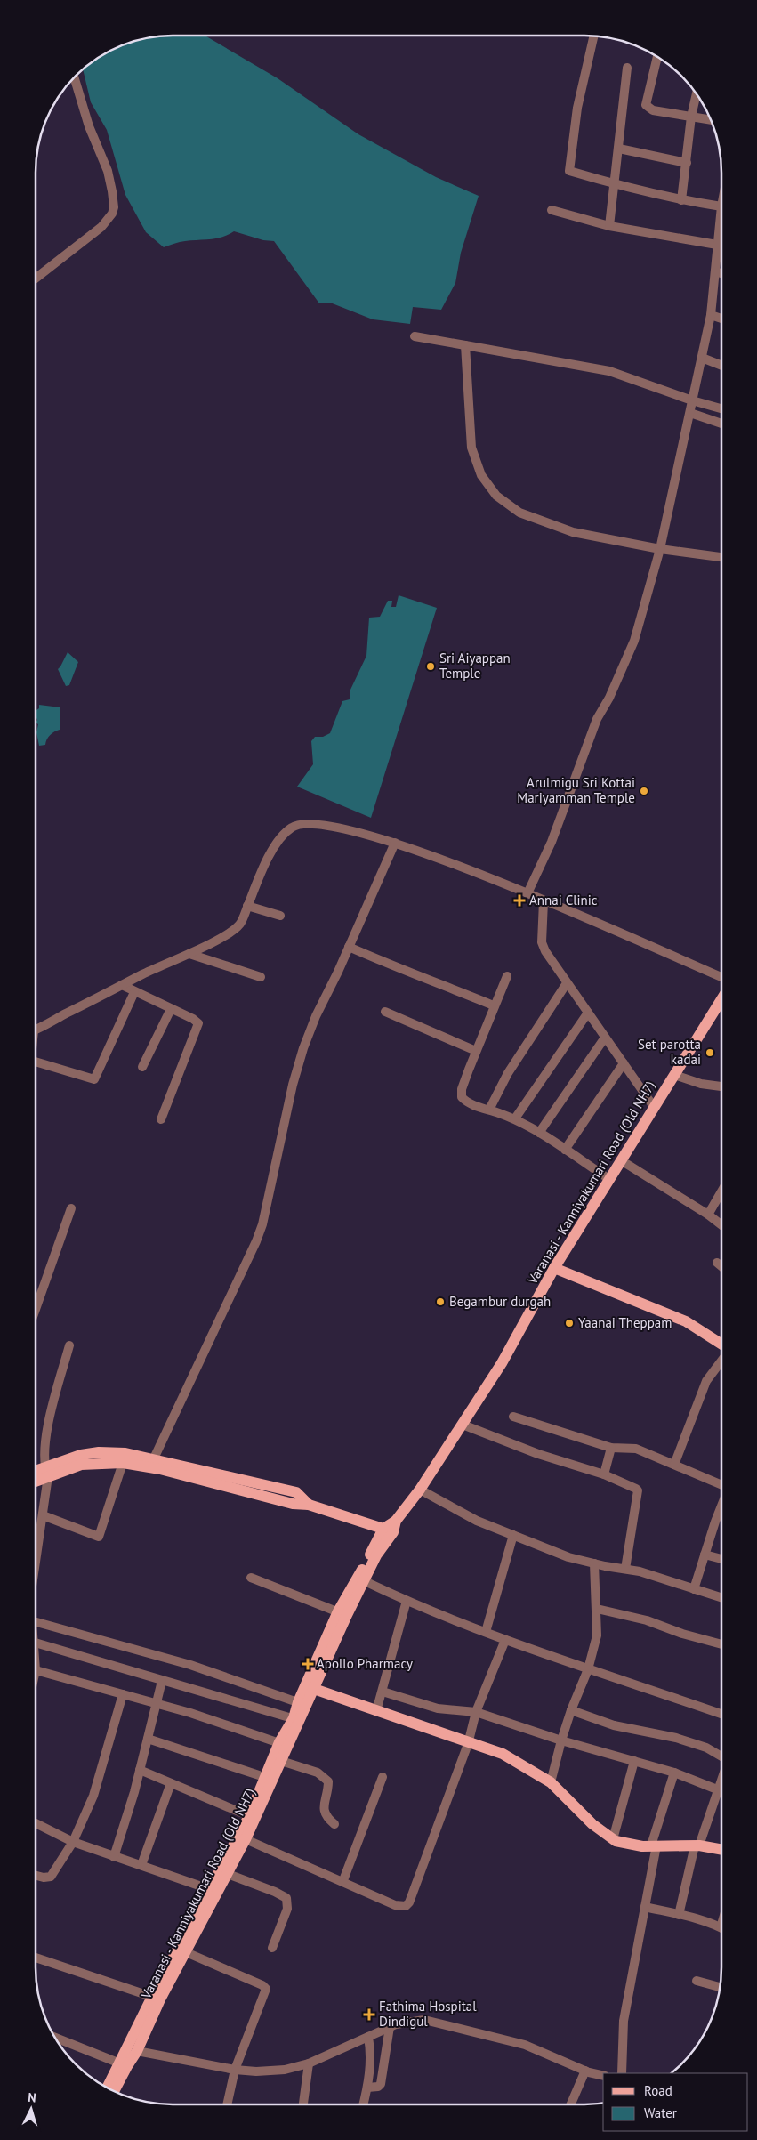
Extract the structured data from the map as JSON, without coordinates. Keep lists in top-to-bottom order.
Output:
{
  "streets": {
    "main road": ["Varanasi - Kanniyakumari Road (Old NH7)"]
  },
  "places": {
    "other": [
      "Sri Aiyappan Temple",
      "Arulmigu Sri Kottai Mariyamman Temple",
      "Set parotta kadai",
      "Begambur durgah",
      "Yaanai Theppam"
    ],
    "health": ["Annai Clinic", "Apollo Pharmacy", "Fathima Hospital Dindigul"]
  },
  "legend": ["Road", "Water"],
  "north": "top"
}
